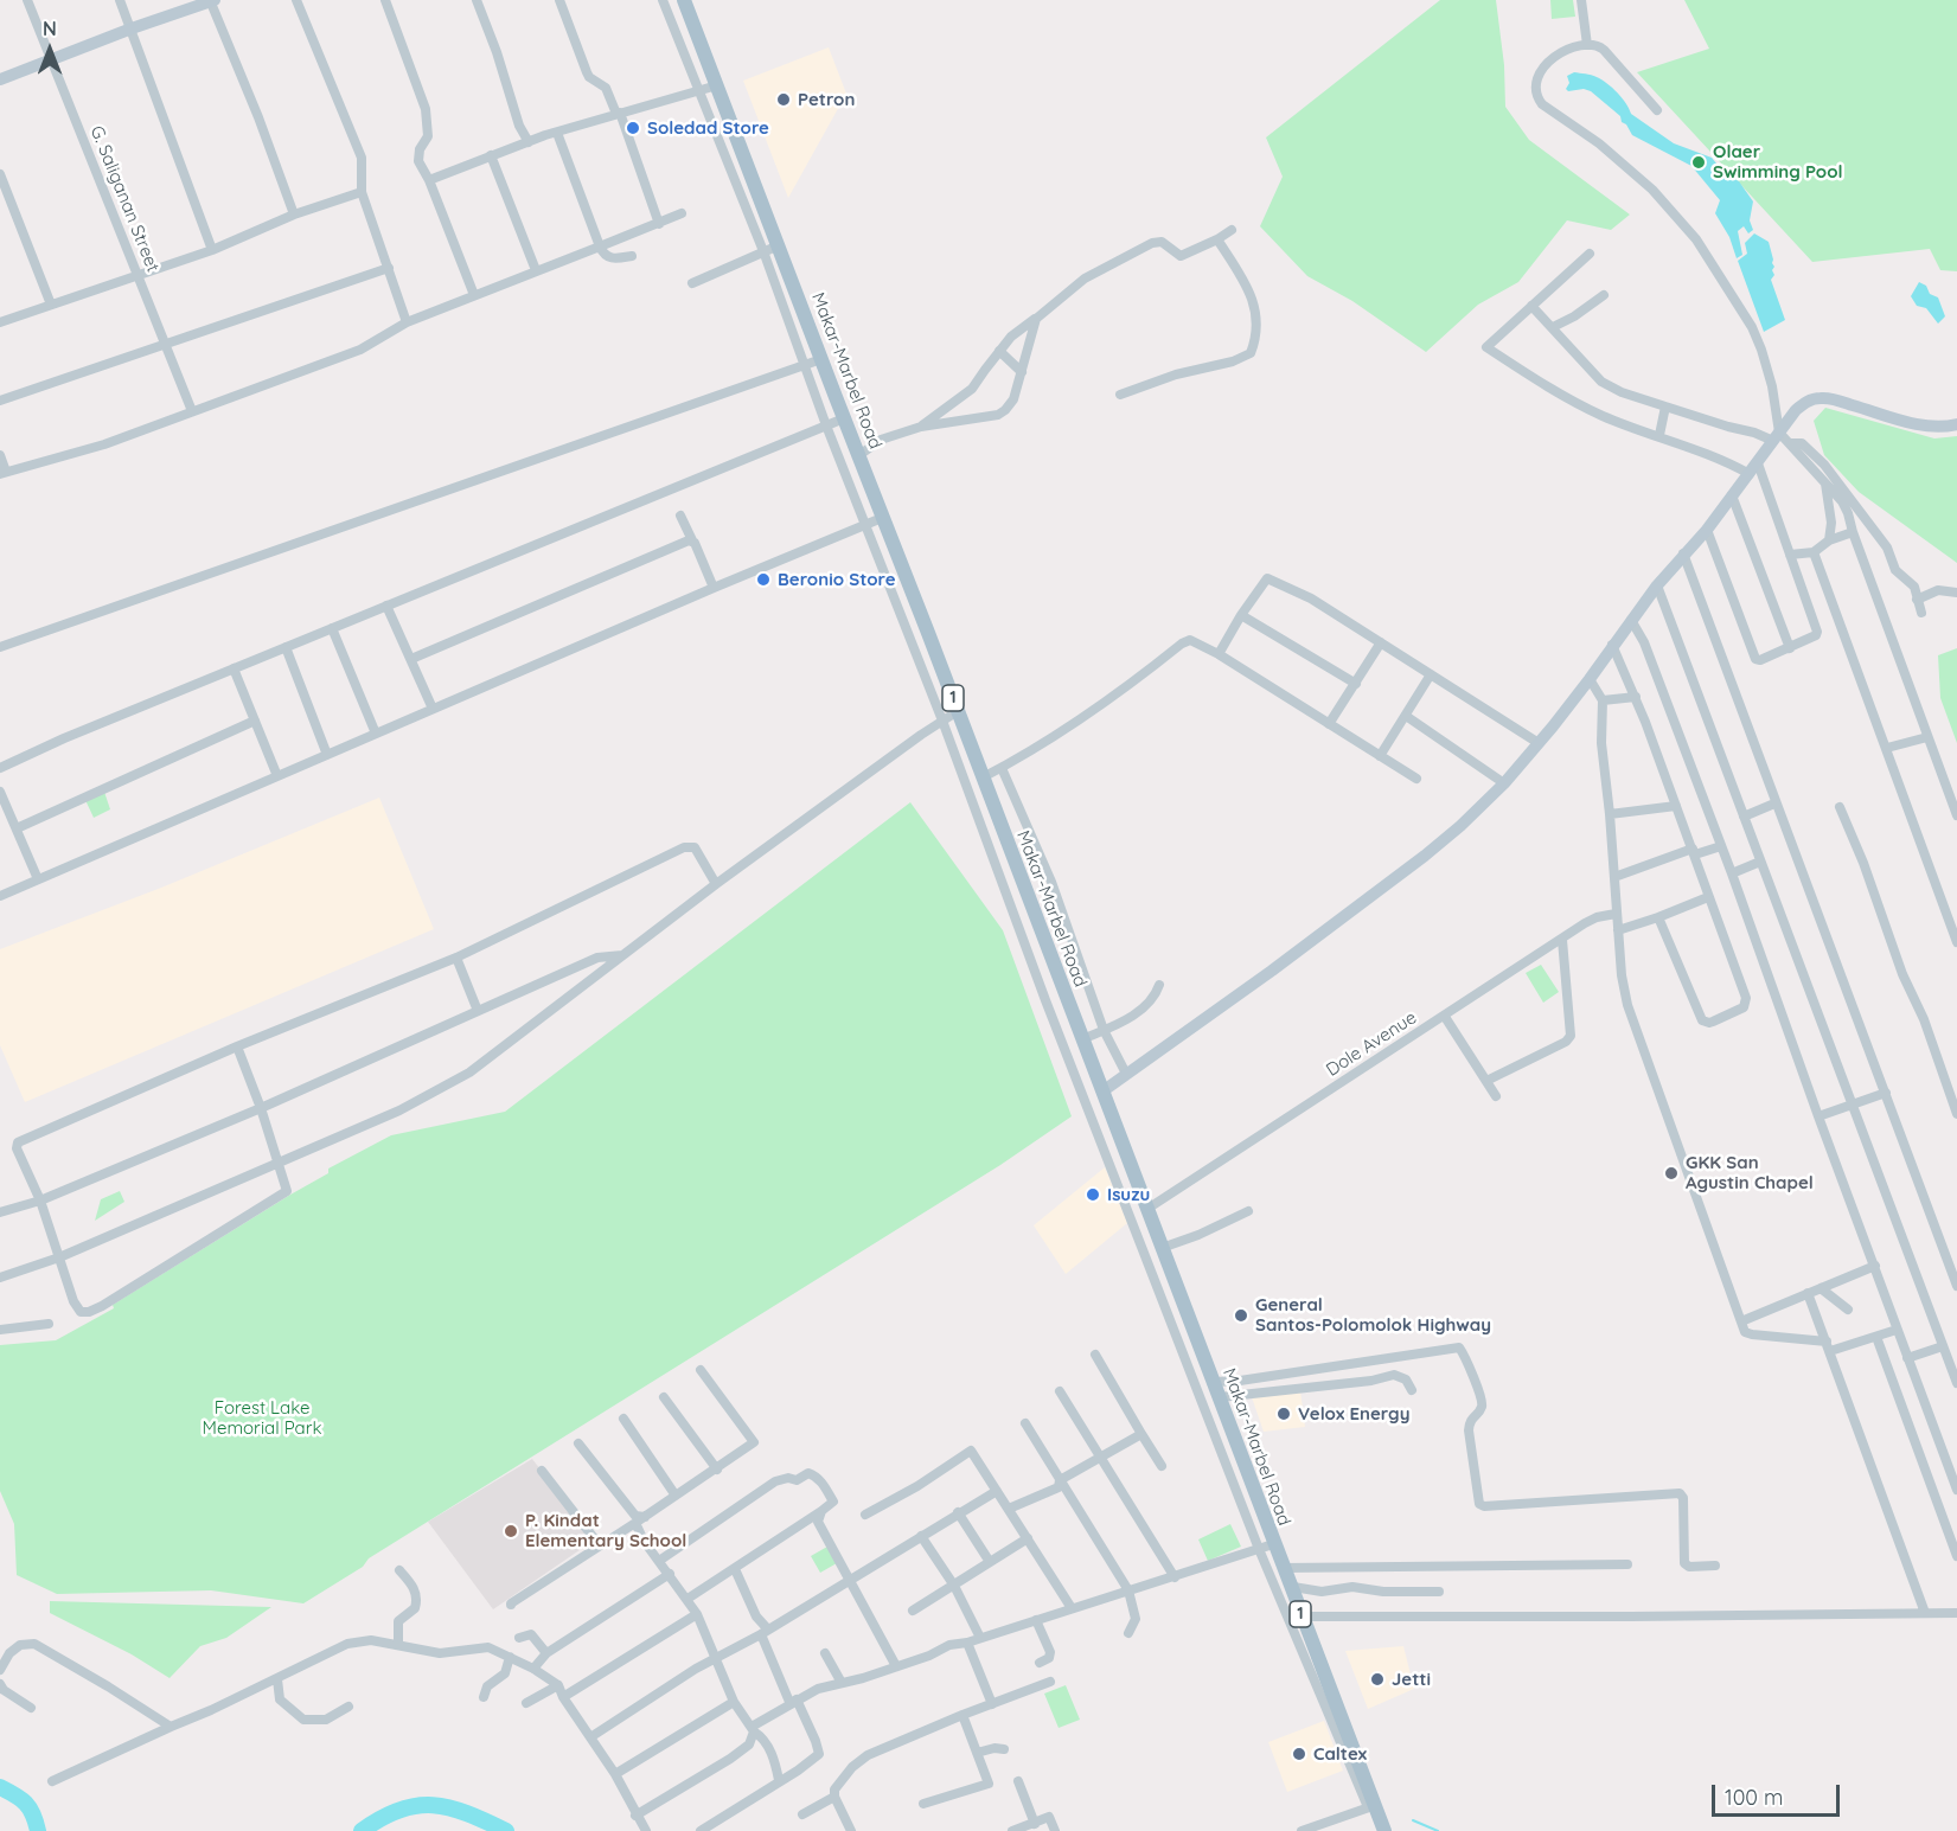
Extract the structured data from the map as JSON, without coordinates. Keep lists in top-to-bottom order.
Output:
{
  "streets": {
    "main road": ["Makar-Marbel Road", "1"],
    "street": ["G. Saliganan Street", "Dole Avenue"]
  },
  "crossings": [
    ["Makar-Marbel Road", "Dole Avenue"]
  ],
  "parks": ["Forest Lake Memorial Park"],
  "places": [
    "Petron",
    "Soledad Store",
    "Olaer Swimming Pool",
    "Beronio Store",
    "GKK San Agustin Chapel",
    "Isuzu",
    "General Santos-Polomolok Highway",
    "Velox Energy",
    "P. Kindat Elementary School",
    "Jetti",
    "Caltex"
  ],
  "scale_bar": "100 m",
  "north": "top"
}
